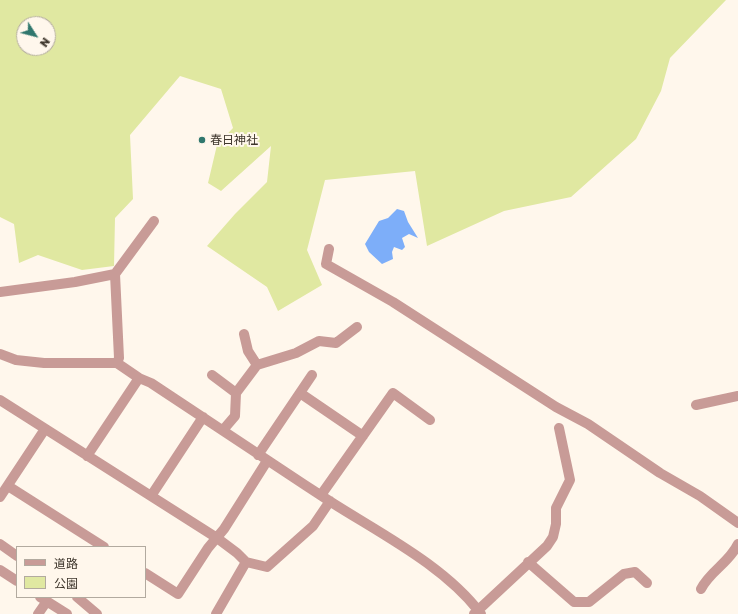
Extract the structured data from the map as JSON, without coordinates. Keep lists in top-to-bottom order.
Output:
{
  "places": ["春日神社"],
  "legend": ["道路", "公園"],
  "north": "bottom right"
}
